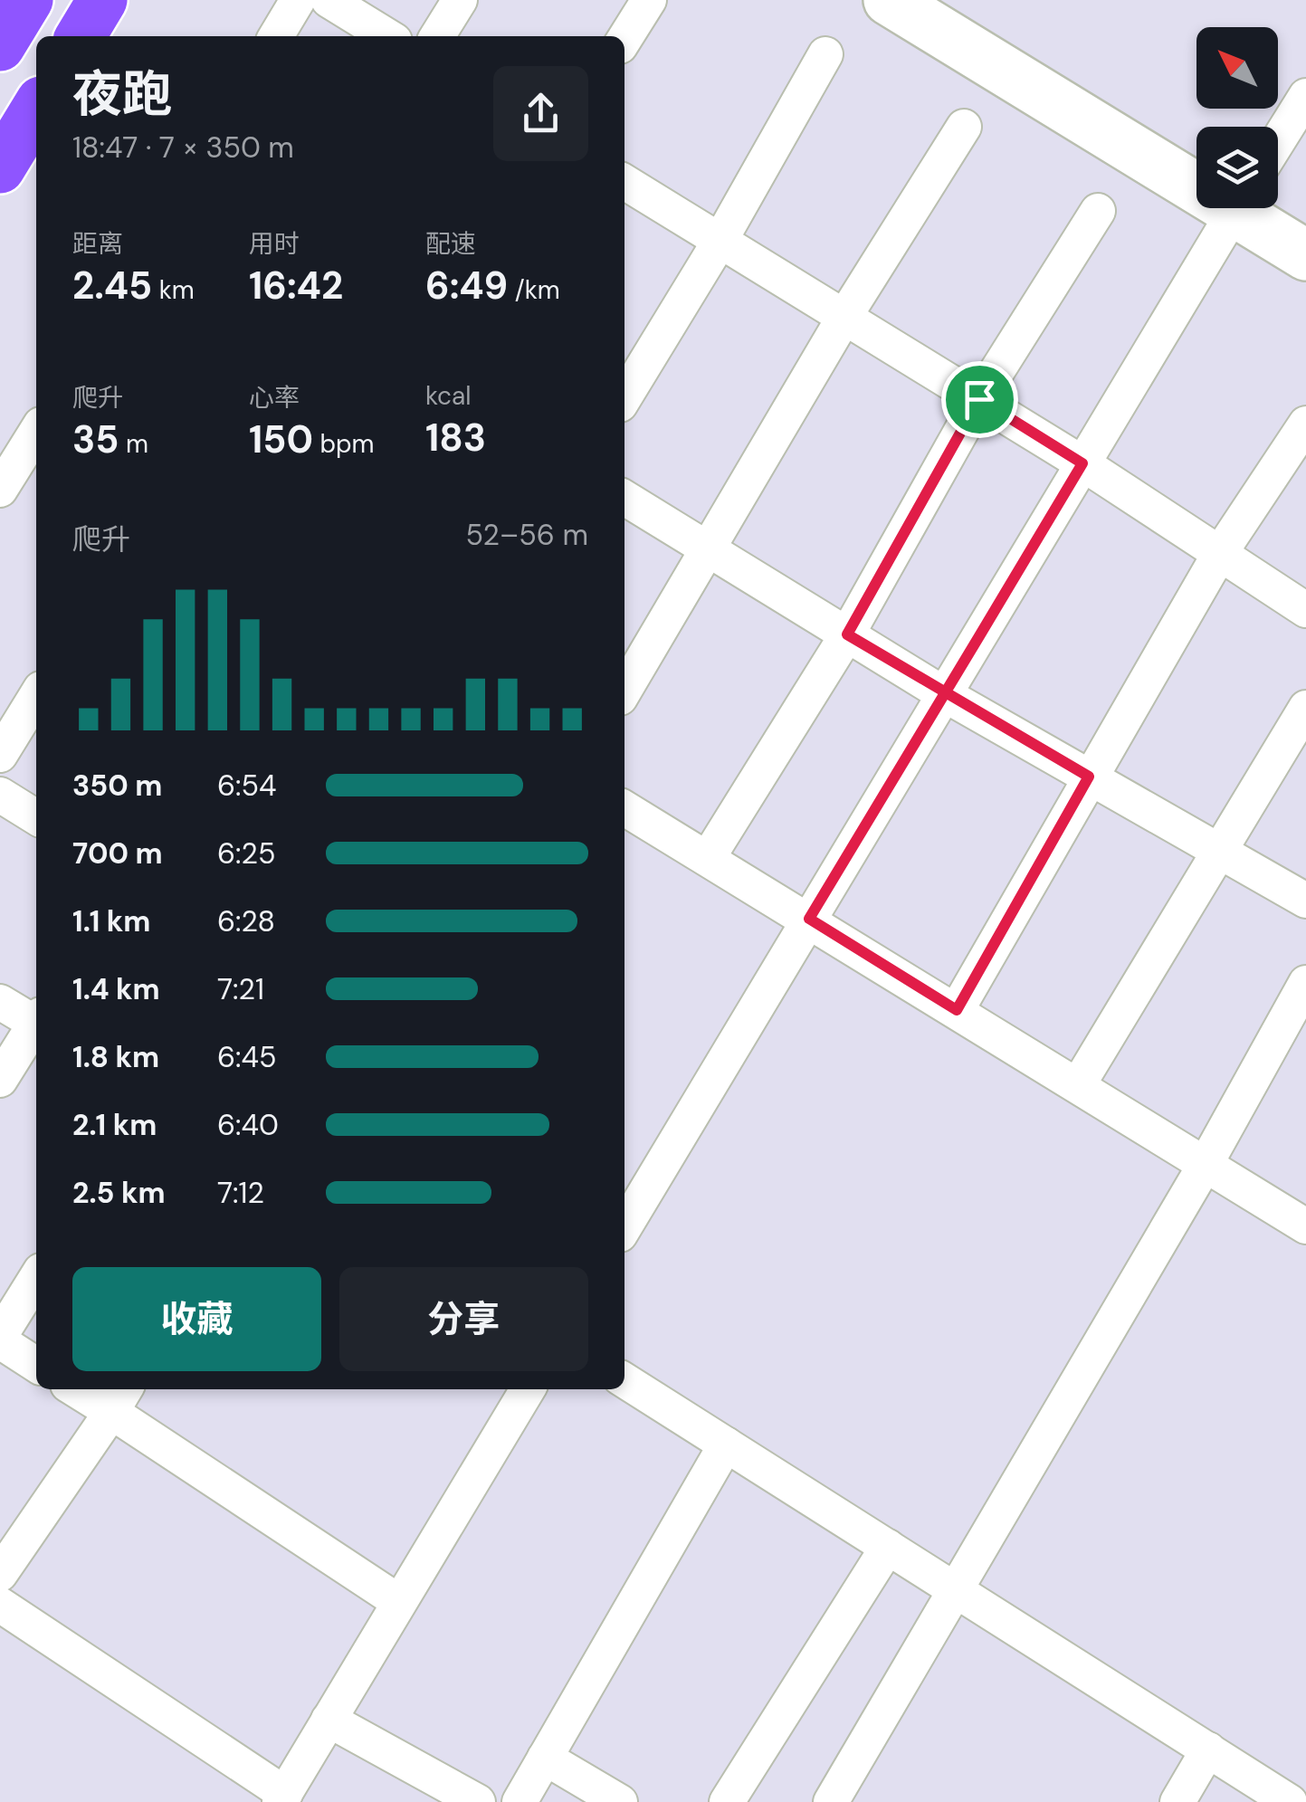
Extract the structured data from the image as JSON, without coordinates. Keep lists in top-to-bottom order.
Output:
{
  "north": "top left",
  "page": {
    "heading": ["夜跑", "18:47 · 7 × 350 m"],
    "stats": [
      ["距离", "2.45 km"],
      ["用时", "16:42"],
      ["配速", "6:49 /km"],
      ["爬升", "35 m"],
      ["心率", "150 bpm"],
      ["kcal", "183"]
    ],
    "chart": ["爬升", "52–56 m"],
    "list": [
      {
        "name": "350 m",
        "note": "6:54"
      },
      {
        "name": "700 m",
        "note": "6:25"
      },
      {
        "name": "1.1 km",
        "note": "6:28"
      },
      {
        "name": "1.4 km",
        "note": "7:21"
      },
      {
        "name": "1.8 km",
        "note": "6:45"
      },
      {
        "name": "2.1 km",
        "note": "6:40"
      },
      {
        "name": "2.5 km",
        "note": "7:12"
      }
    ],
    "buttons": ["收藏", "分享"]
  }
}
